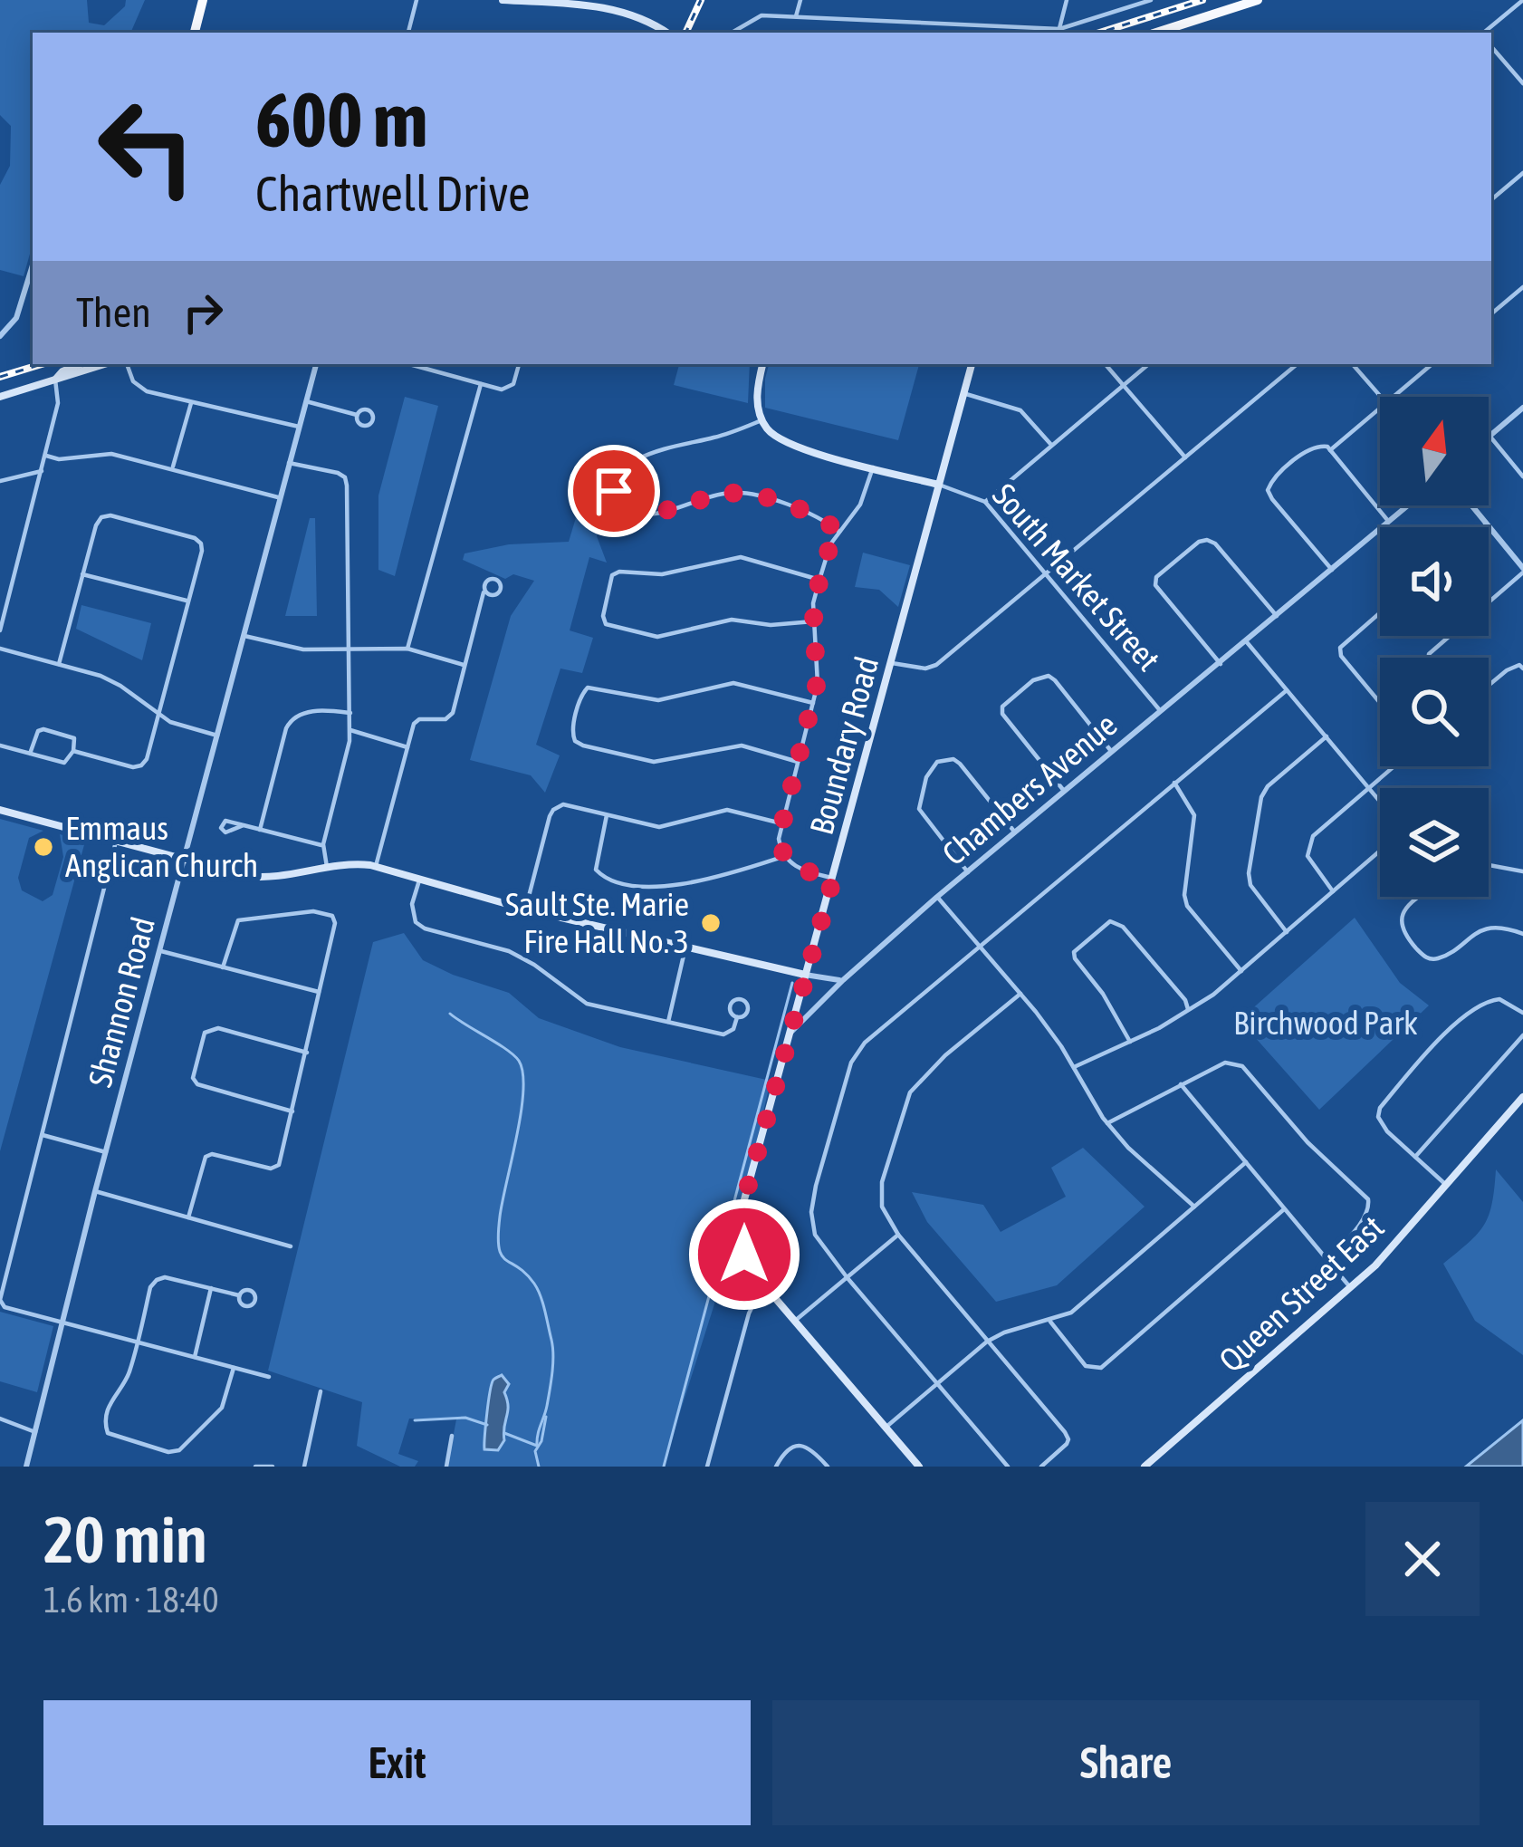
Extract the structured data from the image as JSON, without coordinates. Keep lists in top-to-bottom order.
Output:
{
  "streets": {
    "main road": ["South Market Street", "Boundary Road", "Queen Street East"],
    "street": ["Chambers Avenue", "Shannon Road"]
  },
  "crossings": [
    ["South Market Street", "Boundary Road"],
    ["South Market Street", "Chambers Avenue"],
    ["Boundary Road", "Chambers Avenue"]
  ],
  "parks": ["Birchwood Park"],
  "places": ["Emmaus Anglican Church", "Sault Ste. Marie Fire Hall No. 3"],
  "north": "top",
  "page": {
    "turn": ["600 m", "Chartwell Drive"],
    "then": "Then",
    "heading": ["20 min", "1.6 km · 18:40"],
    "buttons": ["Exit", "Share"]
  }
}
